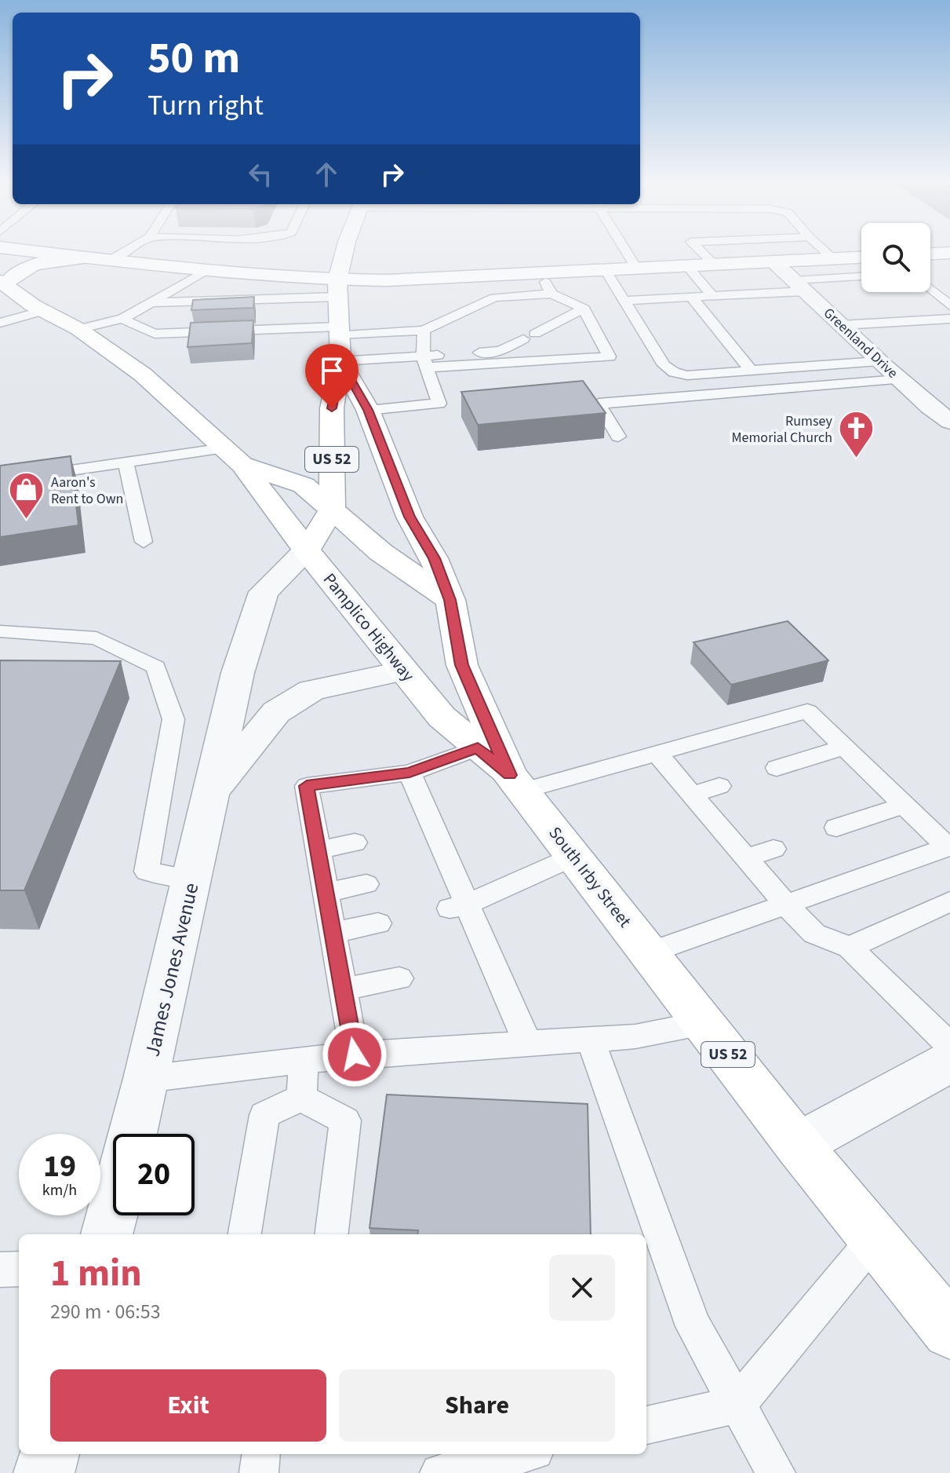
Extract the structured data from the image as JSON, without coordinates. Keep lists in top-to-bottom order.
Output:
{
  "streets": {
    "main road": ["US 52", "Pamplico Highway", "South Irby Street"],
    "street": ["Greenland Drive", "James Jones Avenue"]
  },
  "crossings": [
    ["Pamplico Highway", "South Irby Street"],
    ["Pamplico Highway", "James Jones Avenue"]
  ],
  "places": {
    "church": ["Rumsey Memorial Church"],
    "shop": ["Aaron's Rent to Own"]
  },
  "page": {
    "turn": ["50 m", "Turn right"],
    "speed": "19 km/h",
    "limit": "20",
    "heading": ["1 min", "290 m · 06:53"],
    "buttons": ["Exit", "Share"]
  }
}
